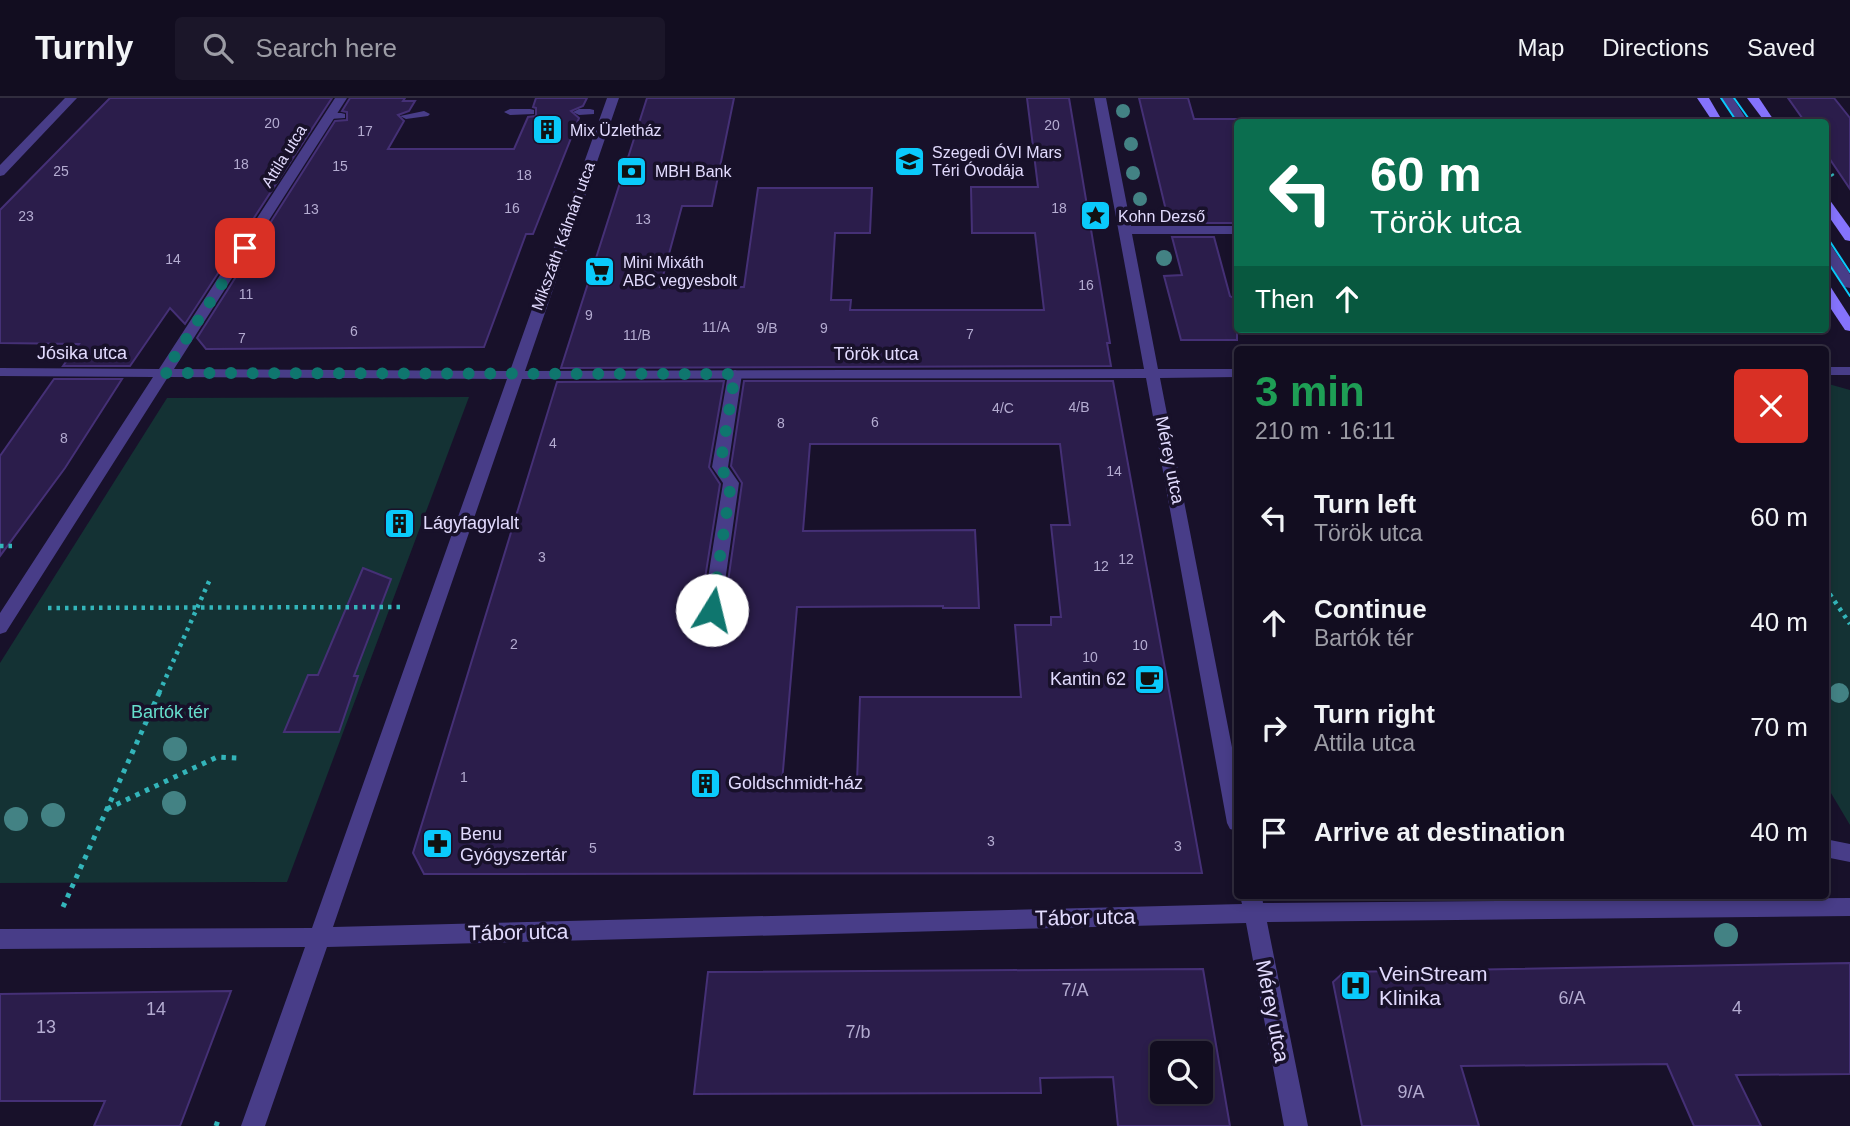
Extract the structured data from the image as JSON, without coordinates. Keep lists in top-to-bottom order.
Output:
{
  "streets": {
    "street": [
      "Attila utca",
      "Mikszáth Kálmán utca",
      "Jósika utca",
      "Török utca",
      "Mérey utca",
      "Tábor utca"
    ]
  },
  "crossings": [
    ["Attila utca", "Jósika utca"],
    ["Mikszáth Kálmán utca", "Török utca"],
    ["Török utca", "Mérey utca"],
    ["Mérey utca", "Tábor utca"]
  ],
  "parks": ["Bartók tér"],
  "places": {
    "building": ["Mix Üzletház", "Lágyfagylalt", "Goldschmidt-ház"],
    "school or university": ["Szegedi ÓVI Mars Téri Óvodája"],
    "bank": ["MBH Bank"],
    "place": ["Kohn Dezső"],
    "supermarket": ["Mini Mixáth ABC vegyesbolt"],
    "cafe": ["Kantin 62"],
    "pharmacy": ["Benu Gyógyszertár"],
    "hospital": ["VeinStream Klinika"]
  },
  "house_numbers": [
    "20",
    "20",
    "17",
    "18",
    "15",
    "25",
    "18",
    "16",
    "18",
    "13",
    "23",
    "13",
    "14",
    "16",
    "11",
    "9",
    "11/A",
    "9/B",
    "9",
    "6",
    "7",
    "11/B",
    "7",
    "4/B",
    "4/C",
    "6",
    "8",
    "8",
    "4",
    "14",
    "3",
    "12",
    "12",
    "2",
    "10",
    "10",
    "1",
    "3",
    "3",
    "5",
    "7/A",
    "6/A",
    "4",
    "14",
    "13",
    "7/b",
    "9/A"
  ],
  "page": {
    "header": "Turnly",
    "search": "Search here",
    "nav": ["Map", "Directions", "Saved"],
    "turn": ["60 m", "Török utca"],
    "then": "Then",
    "heading": ["3 min", "210 m · 16:11"],
    "list": [
      {
        "name": "Turn left",
        "note": "Török utca",
        "value": "60 m"
      },
      {
        "name": "Continue",
        "note": "Bartók tér",
        "value": "40 m"
      },
      {
        "name": "Turn right",
        "note": "Attila utca",
        "value": "70 m"
      },
      {
        "name": "Arrive at destination",
        "value": "40 m"
      }
    ]
  }
}
